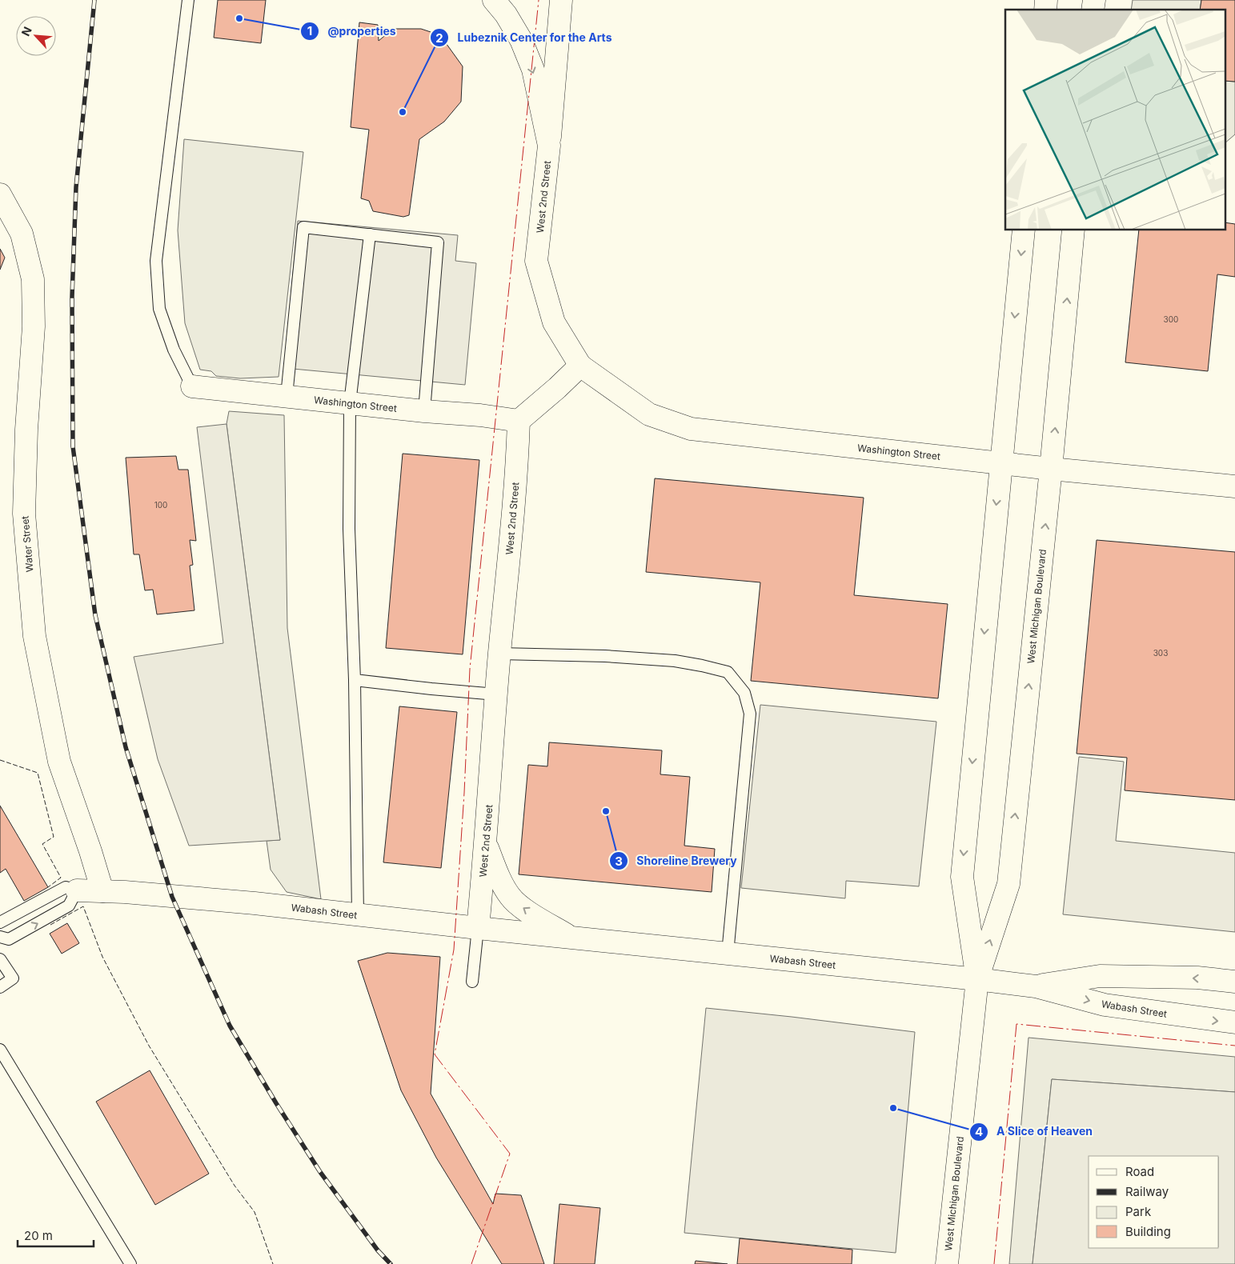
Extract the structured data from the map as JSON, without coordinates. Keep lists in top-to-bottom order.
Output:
{
  "streets": {
    "street": [
      "West 2nd Street",
      "Washington Street",
      "Water Street",
      "West Michigan Boulevard",
      "Wabash Street"
    ]
  },
  "crossings": [
    ["West 2nd Street", "Washington Street"],
    ["West 2nd Street", "Wabash Street"],
    ["Washington Street", "West Michigan Boulevard"],
    ["Water Street", "Wabash Street"],
    ["West Michigan Boulevard", "Wabash Street"]
  ],
  "places": [
    "@properties",
    "Lubeznik Center for the Arts",
    "Shoreline Brewery",
    "A Slice of Heaven"
  ],
  "house_numbers": ["300", "100", "303"],
  "legend": [
    "Road",
    "Railway",
    "Park",
    "Building"
  ],
  "scale_bar": "20 m",
  "north": "top left"
}
